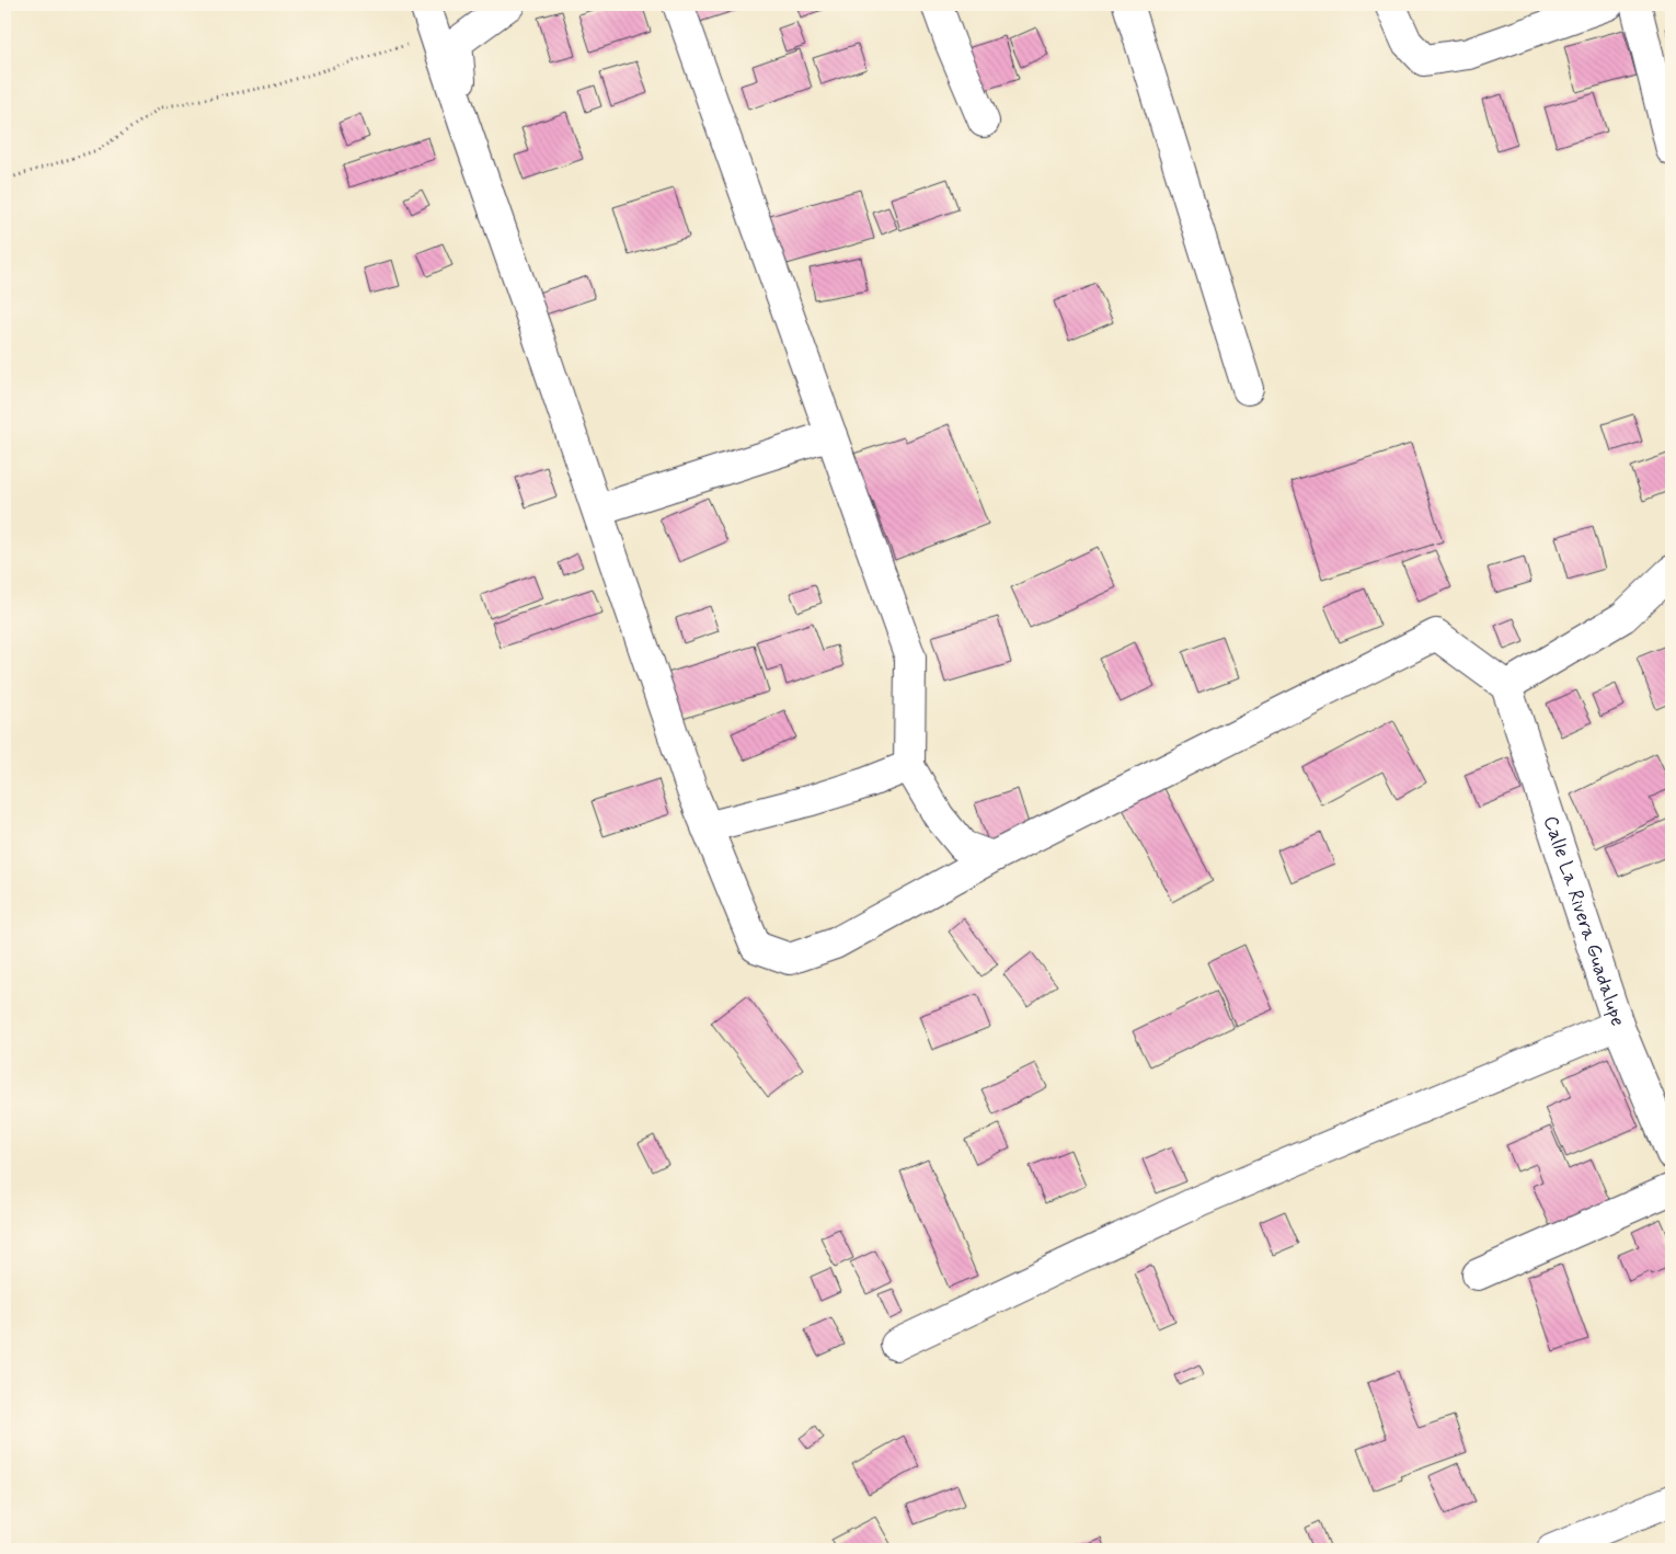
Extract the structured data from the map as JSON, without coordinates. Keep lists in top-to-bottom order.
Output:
{
  "streets": {
    "street": ["Calle La Rivera Guadalupe"]
  }
}
